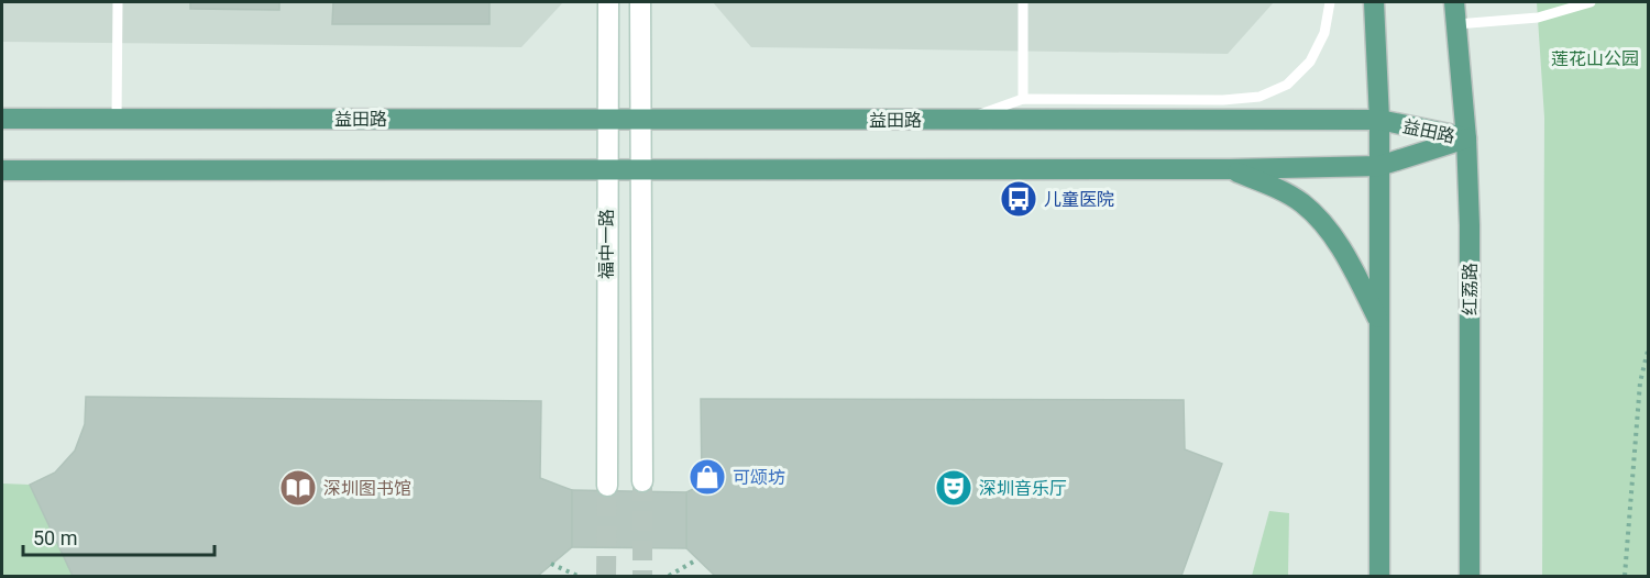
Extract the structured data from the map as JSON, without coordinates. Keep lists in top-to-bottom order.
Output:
{
  "streets": {
    "main road": ["益田路", "红荔路"],
    "street": ["福中一路"]
  },
  "crossings": [
    ["益田路", "福中一路"],
    ["益田路", "红荔路"]
  ],
  "parks": ["莲花山公园"],
  "places": {
    "bus stop": ["儿童医院"],
    "shop": ["可颂坊"],
    "library": ["深圳图书馆"],
    "theatre": ["深圳音乐厅"]
  },
  "scale_bar": "50 m"
}
